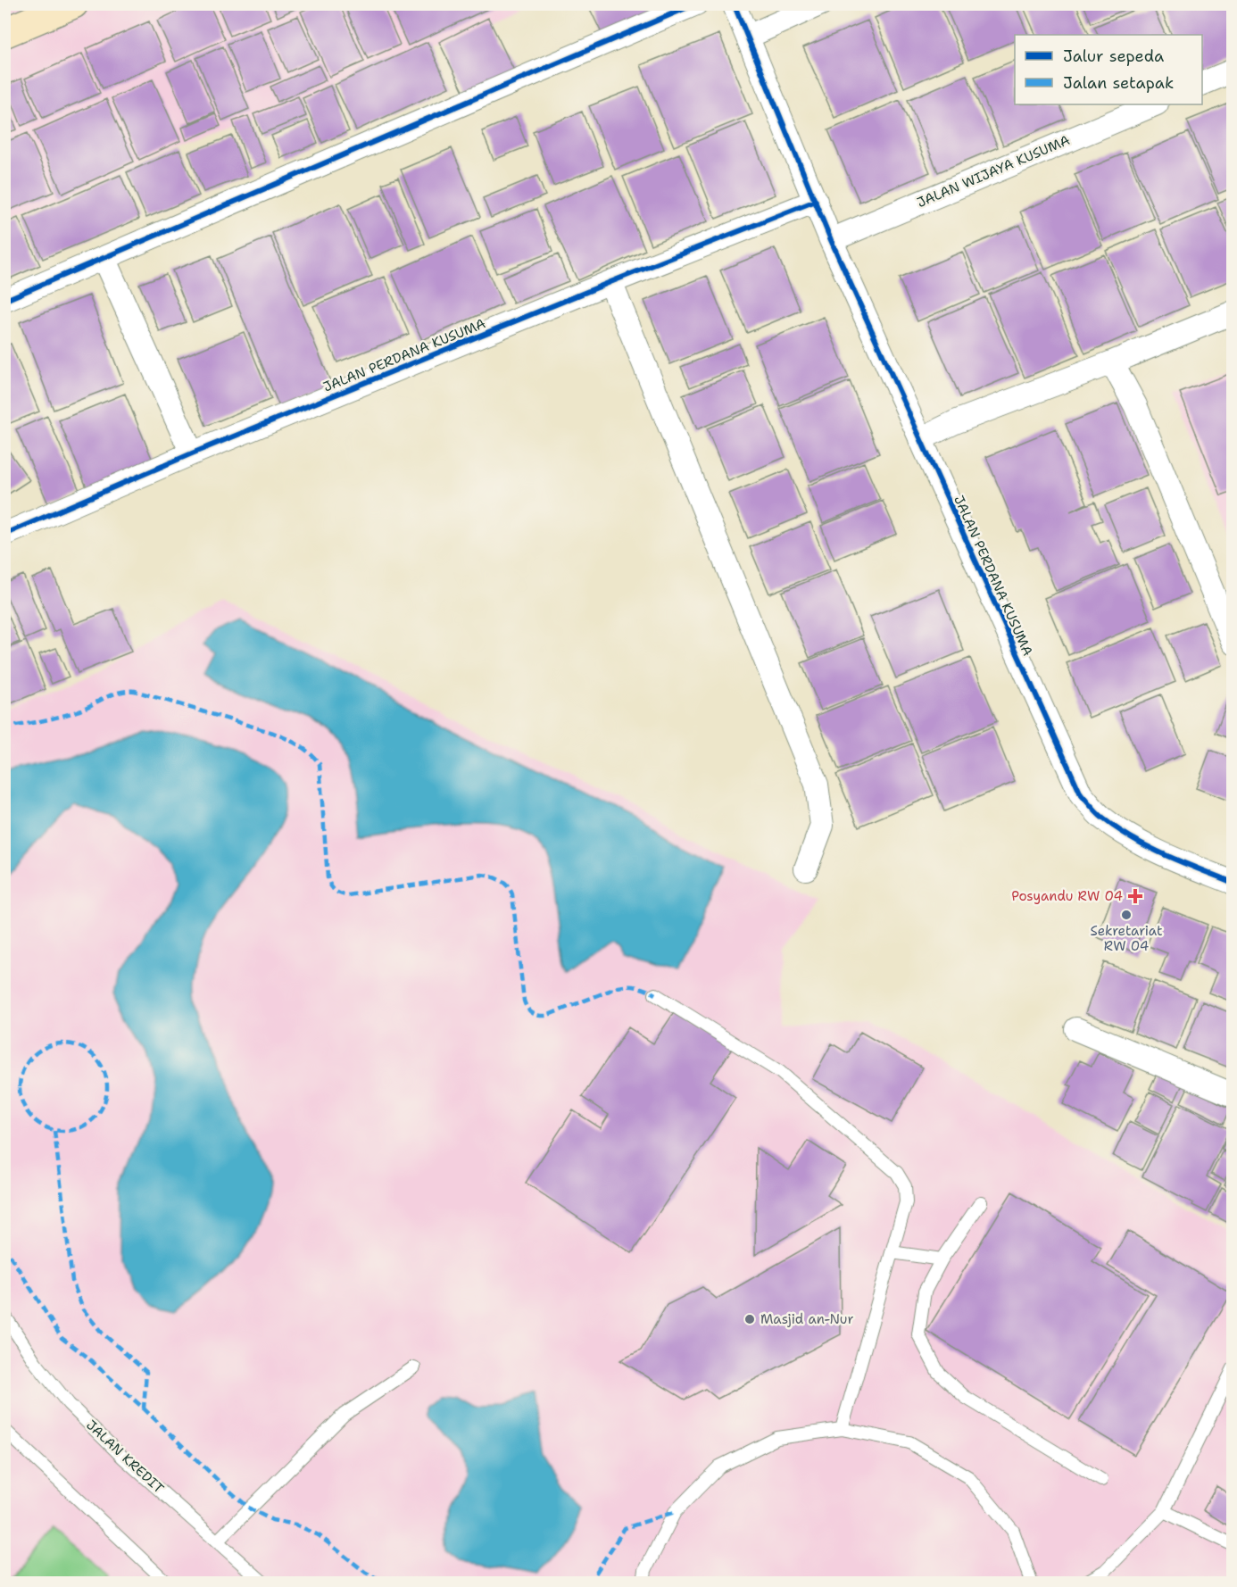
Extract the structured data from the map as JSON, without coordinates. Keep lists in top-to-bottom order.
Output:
{
  "streets": {
    "street": ["JALAN WIJAYA KUSUMA", "JALAN PERDANA KUSUMA"],
    "lane": ["JALAN KREDIT"]
  },
  "crossings": [
    ["JALAN WIJAYA KUSUMA", "JALAN PERDANA KUSUMA"]
  ],
  "places": {
    "health": ["Posyandu RW 04"],
    "other": ["Sekretariat RW 04", "Masjid an-Nur"]
  },
  "legend": ["Jalur sepeda", "Jalan setapak"]
}
